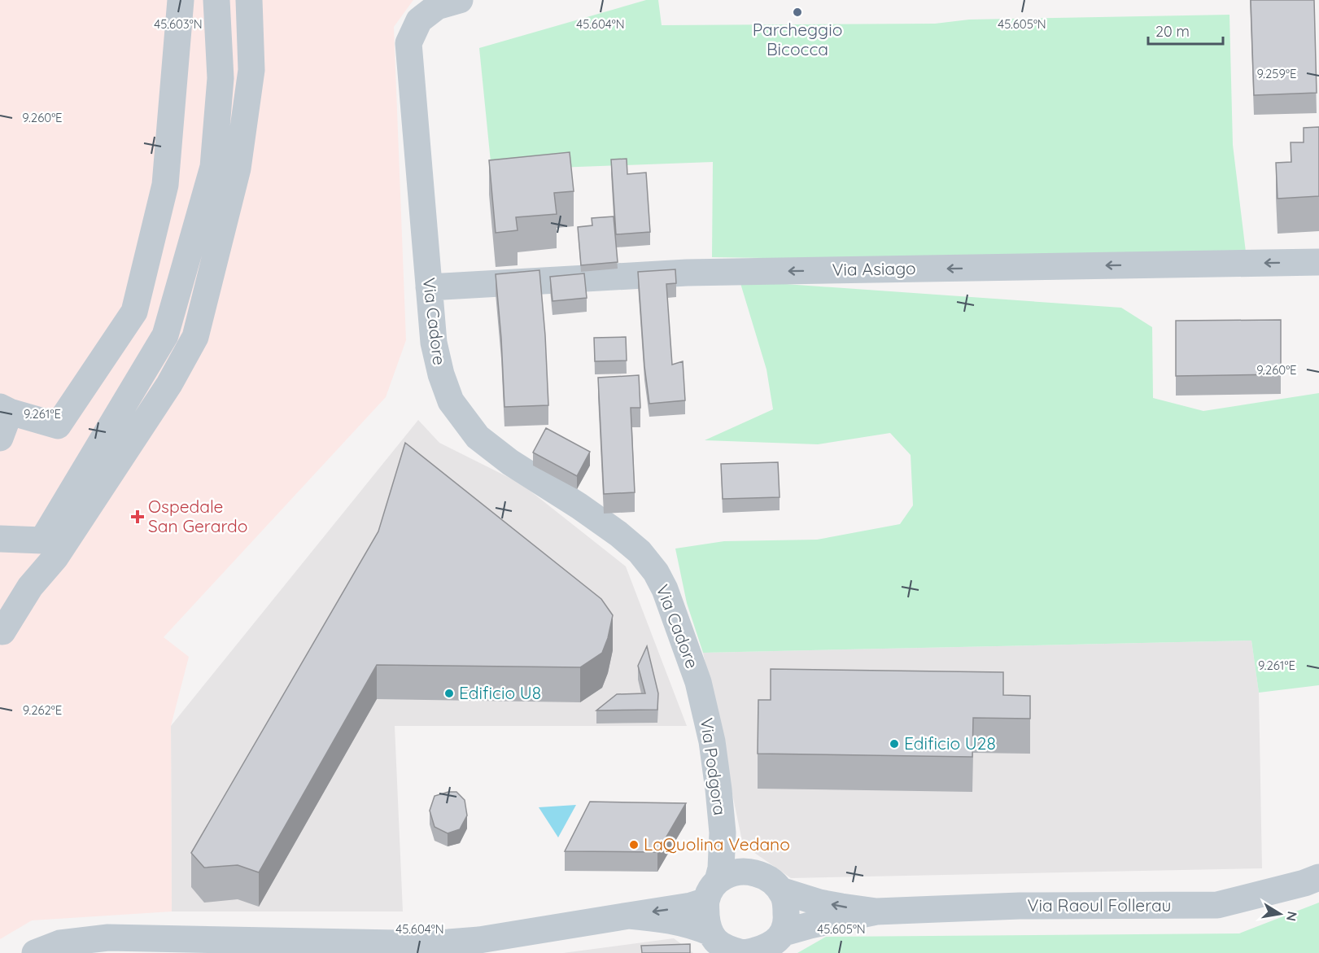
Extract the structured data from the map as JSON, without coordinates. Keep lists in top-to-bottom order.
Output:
{
  "streets": {
    "street": [
      "Via Asiago",
      "Via Cadore",
      "Via Podgora",
      "Via Raoul Follerau"
    ]
  },
  "crossings": [
    ["Via Asiago", "Via Cadore"],
    ["Via Cadore", "Via Podgora"],
    ["Via Podgora", "Via Raoul Follerau"]
  ],
  "one_way": ["Via Asiago"],
  "places": {
    "other": [
      "Parcheggio Bicocca",
      "Edificio U8",
      "Edificio U28",
      "LaQuolina Vedano"
    ],
    "health": ["Ospedale San Gerardo"]
  },
  "scale_bar": "20 m",
  "north": "right",
  "coordinates": [
    "45.603°N",
    "45.604°N",
    "45.605°N",
    "9.259°E",
    "9.260°E",
    "9.261°E",
    "9.262°E"
  ]
}
